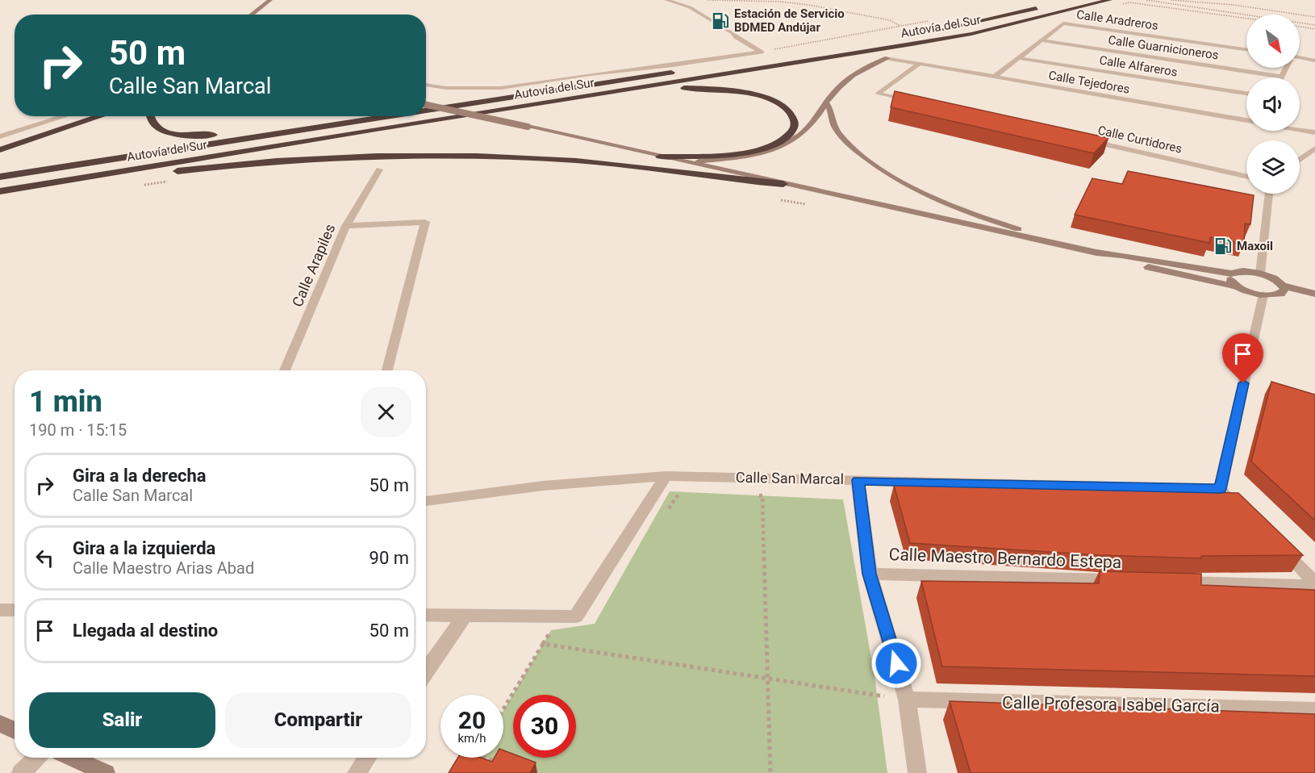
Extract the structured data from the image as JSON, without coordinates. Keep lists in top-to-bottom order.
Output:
{
  "streets": {
    "highway": ["Autovía del Sur"],
    "street": [
      "Calle Aradreros",
      "Calle Guarnicioneros",
      "Calle Alfareros",
      "Calle Tejedores",
      "Calle Curtidores",
      "Calle Arapiles",
      "Calle San Marcal",
      "Calle Maestro Bernardo Estepa",
      "Calle Profesora Isabel García"
    ]
  },
  "crossings": [
    ["Calle Aradreros", "Calle Guarnicioneros"],
    ["Calle Aradreros", "Calle Alfareros"],
    ["Calle Aradreros", "Calle Tejedores"]
  ],
  "places": {
    "fuel station": ["Estación de Servicio BDMED Andújar", "Maxoil"]
  },
  "north": "bottom right",
  "page": {
    "turn": ["50 m", "Calle San Marcal"],
    "heading": ["1 min", "190 m · 15:15"],
    "list": [
      {
        "name": "Gira a la derecha",
        "note": "Calle San Marcal",
        "value": "50 m"
      },
      {
        "name": "Gira a la izquierda",
        "note": "Calle Maestro Arias Abad",
        "value": "90 m"
      },
      {
        "name": "Llegada al destino",
        "value": "50 m"
      }
    ],
    "buttons": ["Salir", "Compartir"],
    "speed": "20 km/h",
    "limit": "30"
  }
}
